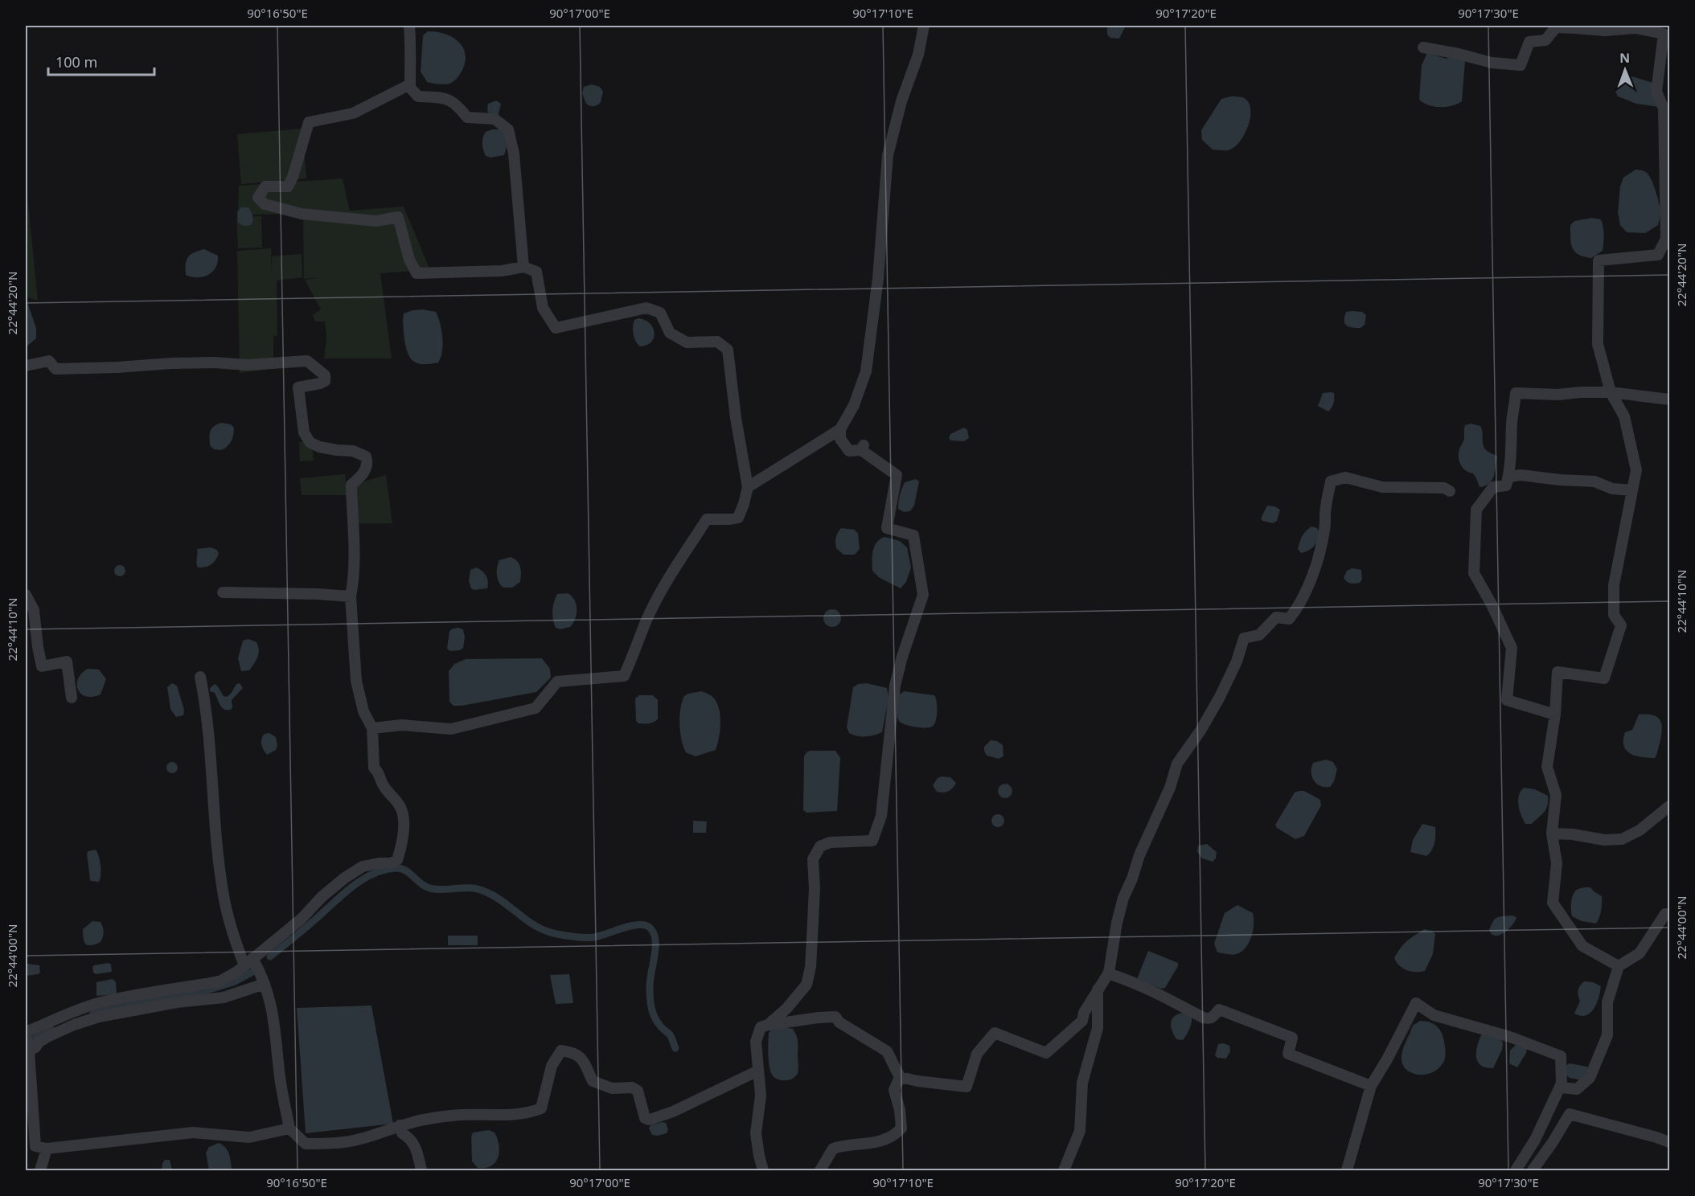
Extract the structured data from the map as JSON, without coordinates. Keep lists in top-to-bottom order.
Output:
{
  "scale_bar": "100 m",
  "north": "top",
  "coordinates": [
    "90°16'50\"E",
    "90°17'00\"E",
    "90°17'10\"E",
    "90°17'20\"E",
    "90°17'30\"E",
    "22°44'20\"N",
    "22°44'10\"N",
    "22°44'00\"N"
  ]
}
